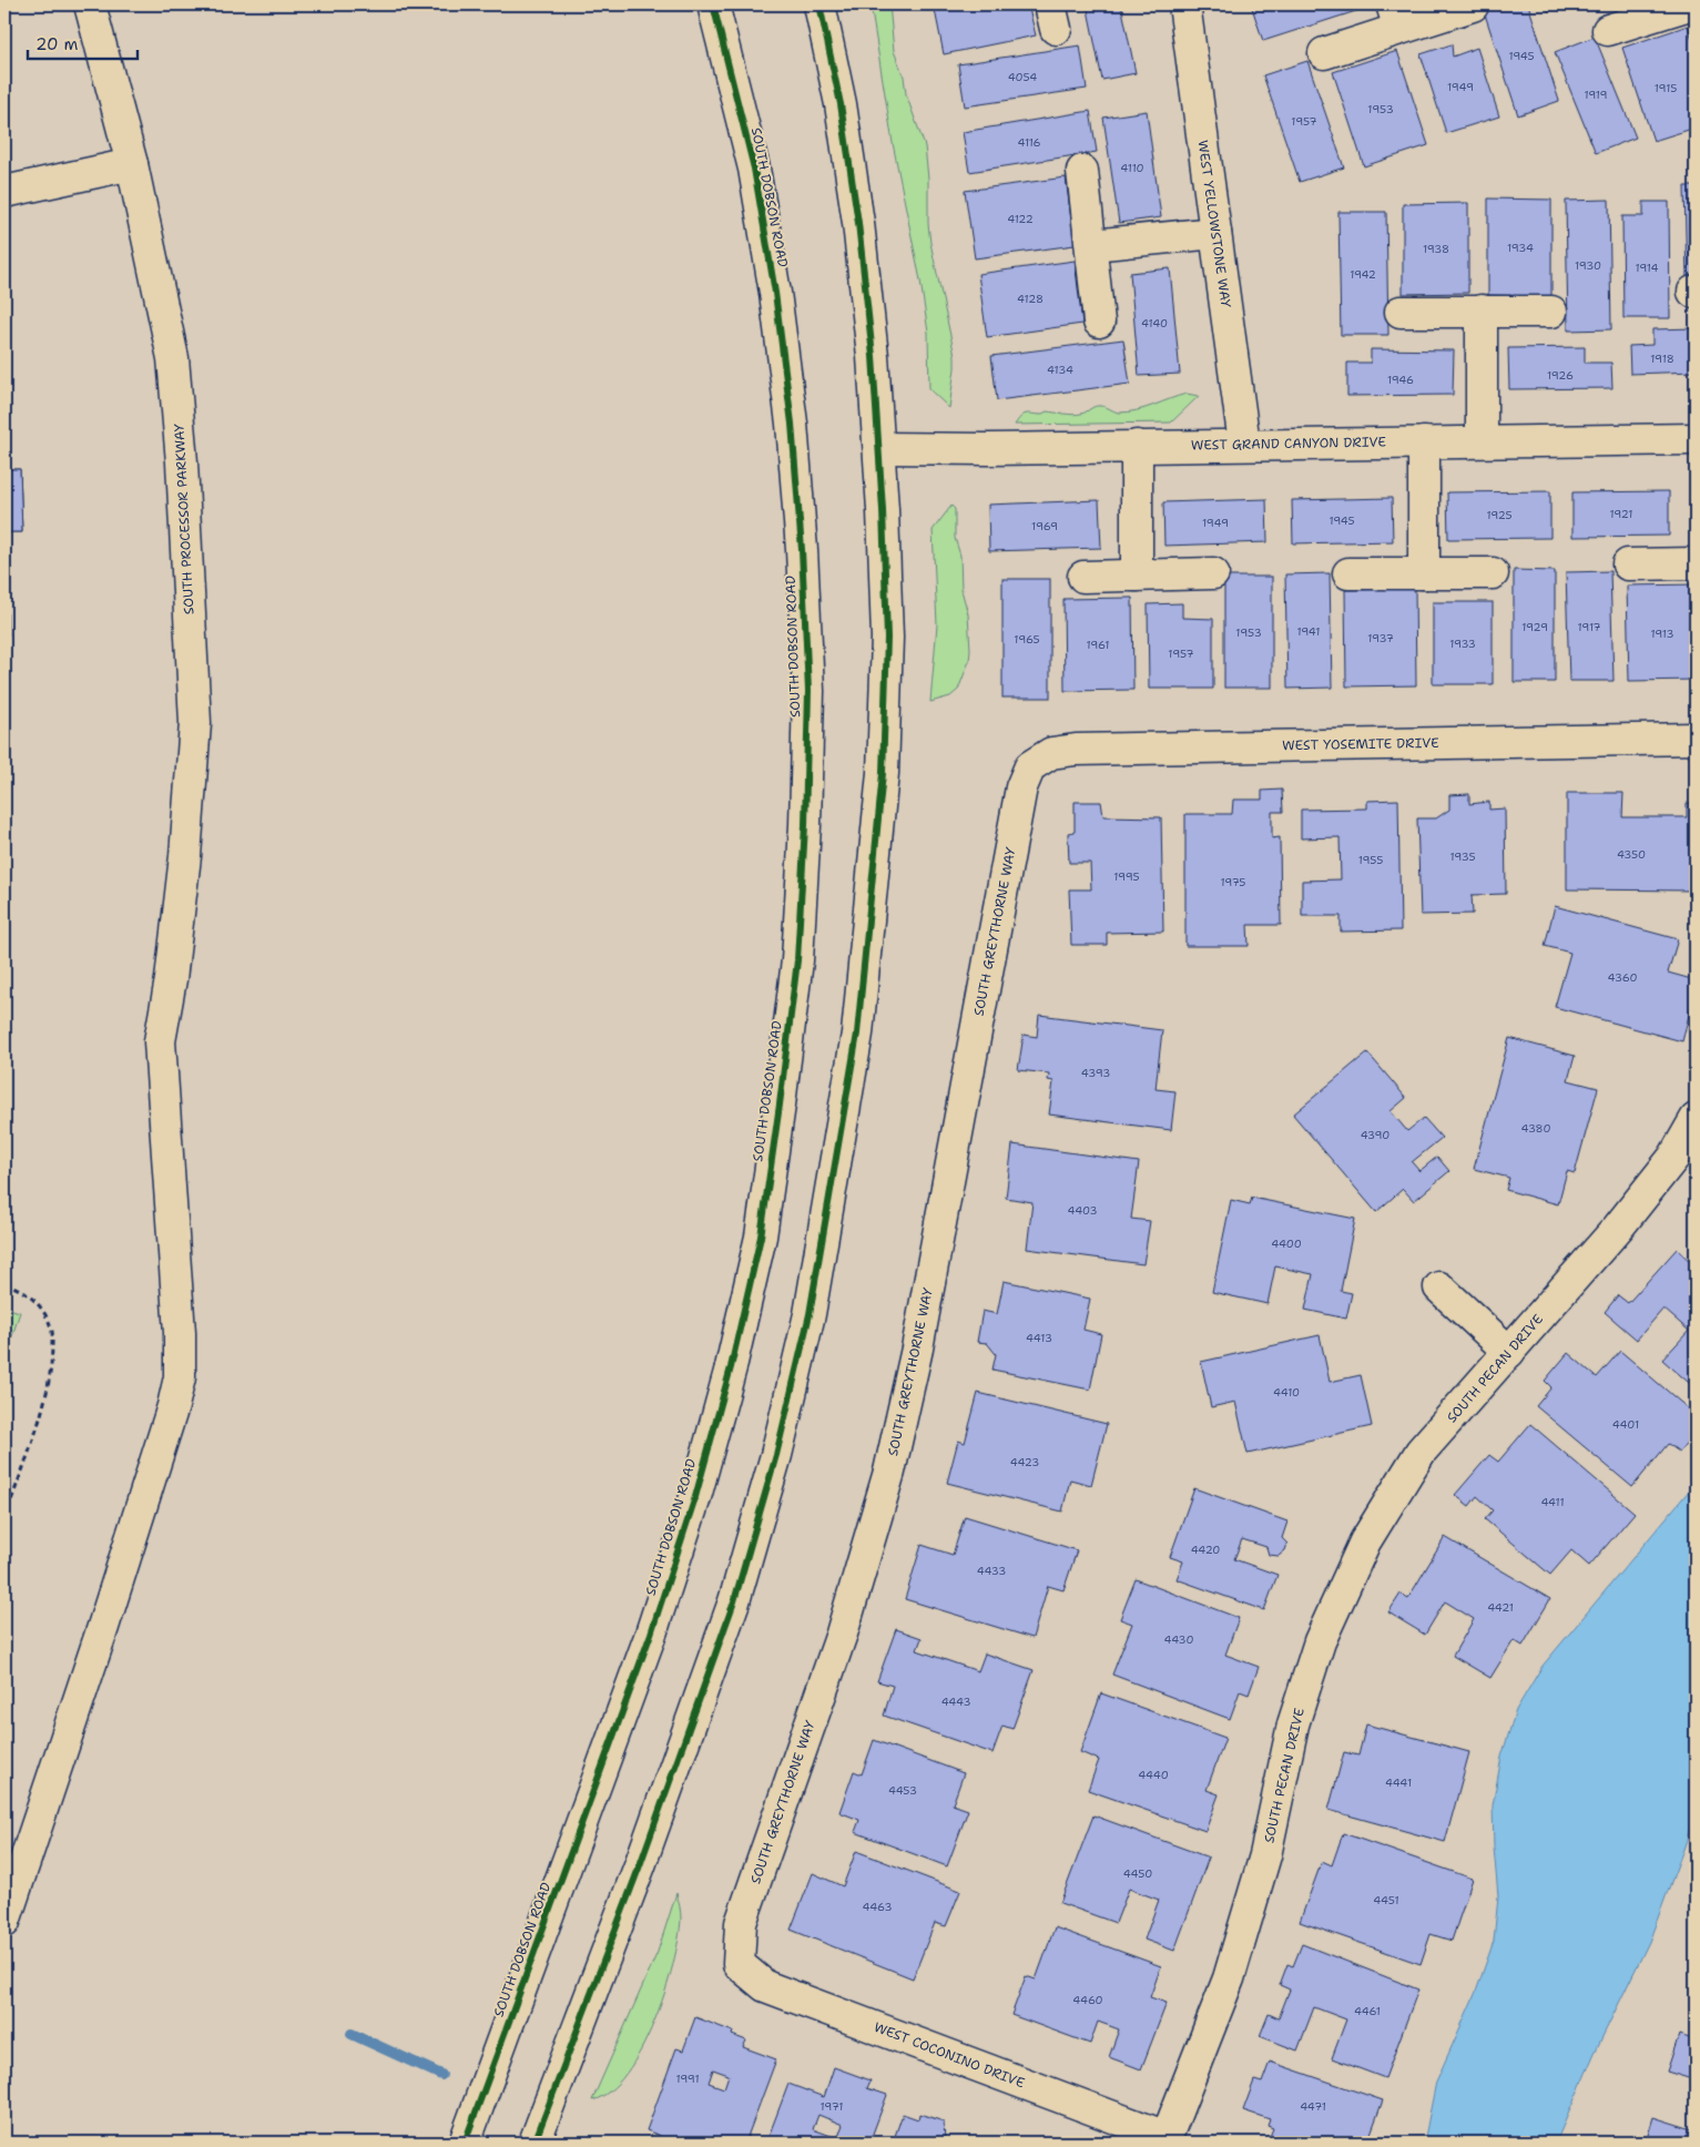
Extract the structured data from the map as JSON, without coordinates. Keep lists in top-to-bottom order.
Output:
{
  "streets": {
    "street": [
      "SOUTH DOBSON ROAD",
      "WEST YELLOWSTONE WAY",
      "WEST GRAND CANYON DRIVE",
      "SOUTH PROCESSOR PARKWAY",
      "WEST YOSEMITE DRIVE",
      "SOUTH GREYTHORNE WAY",
      "SOUTH PECAN DRIVE",
      "WEST COCONINO DRIVE"
    ]
  },
  "crossings": [
    ["WEST YELLOWSTONE WAY", "WEST GRAND CANYON DRIVE"],
    ["WEST YOSEMITE DRIVE", "SOUTH GREYTHORNE WAY"],
    ["SOUTH GREYTHORNE WAY", "WEST COCONINO DRIVE"],
    ["SOUTH PECAN DRIVE", "WEST COCONINO DRIVE"]
  ],
  "house_numbers": [
    "1945",
    "4054",
    "1949",
    "1915",
    "1919",
    "1953",
    "1957",
    "4116",
    "4110",
    "4122",
    "1934",
    "1938",
    "1930",
    "1914",
    "1942",
    "4128",
    "4140",
    "1918",
    "4134",
    "1926",
    "1946",
    "1921",
    "1925",
    "1945",
    "1949",
    "1969",
    "1929",
    "1917",
    "1941",
    "1953",
    "1913",
    "1937",
    "1965",
    "1933",
    "1961",
    "1957",
    "4350",
    "1935",
    "1955",
    "1995",
    "1975",
    "4360",
    "4393",
    "4380",
    "4390",
    "4403",
    "4400",
    "4413",
    "4410",
    "4401",
    "4423",
    "4411",
    "4420",
    "4433",
    "4421",
    "4430",
    "4443",
    "4440",
    "4441",
    "4453",
    "4450",
    "4451",
    "4463",
    "4460",
    "4461",
    "1991",
    "1971",
    "4471"
  ],
  "scale_bar": "20 m"
}
